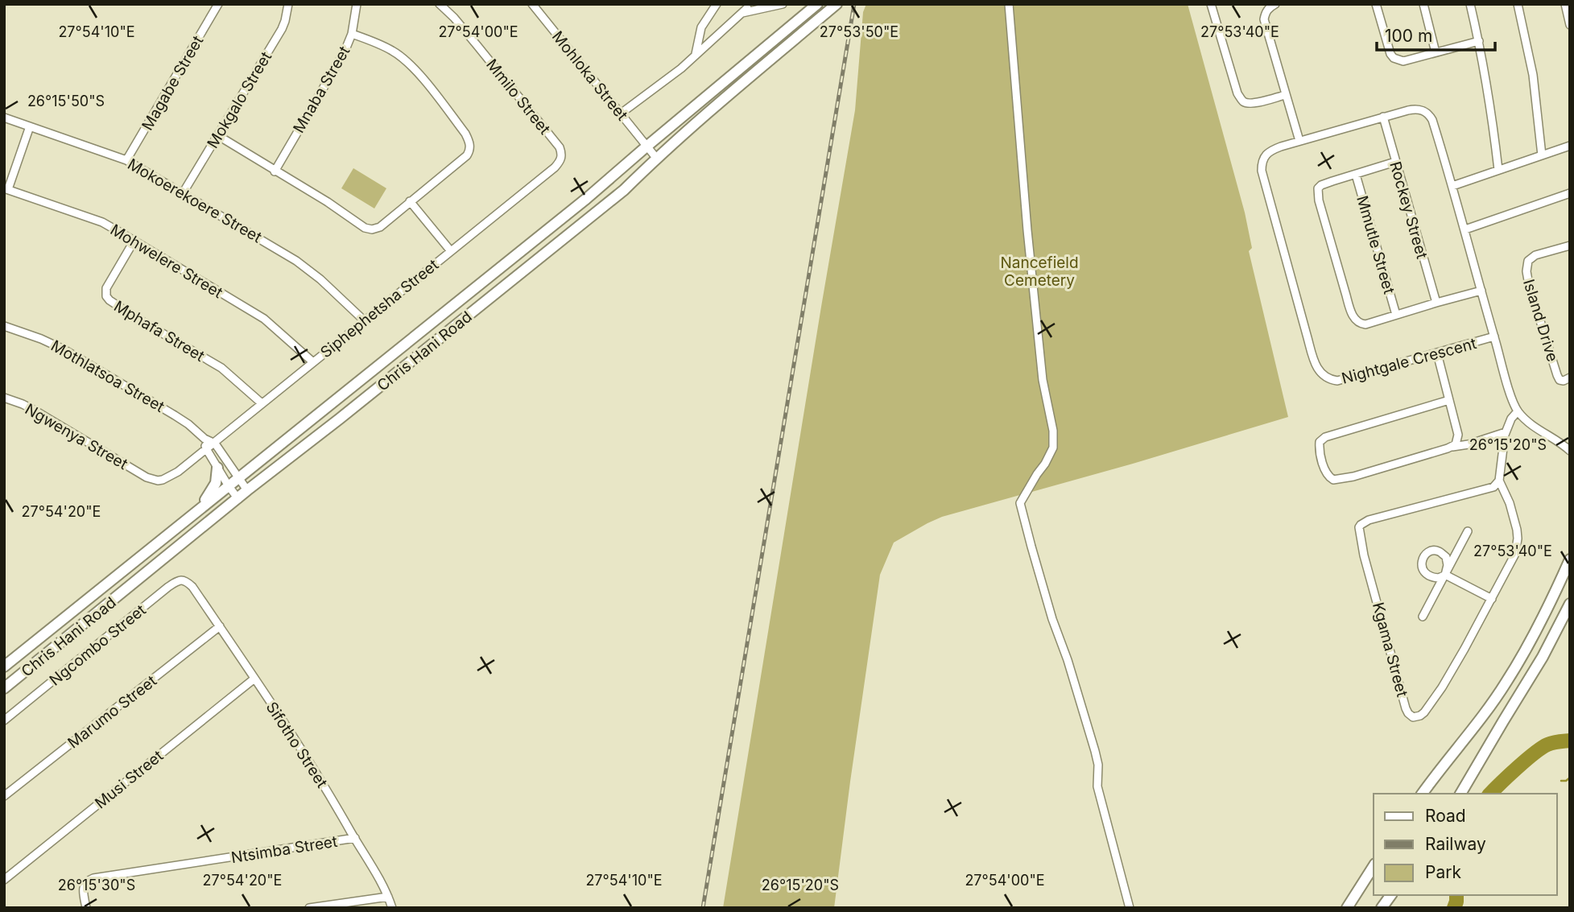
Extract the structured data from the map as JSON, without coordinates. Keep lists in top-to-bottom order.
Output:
{
  "streets": {
    "main road": ["Chris Hani Road"],
    "street": [
      "Mohloka Street",
      "Magabe Street",
      "Mnaba Street",
      "Mmilo Street",
      "Mokgalo Street",
      "Mokoerekoere Street",
      "Rockey Street",
      "Mmutle Street",
      "Mohwelere Street",
      "Siphephetsha Street",
      "Island Drive",
      "Mphafa Street",
      "Nightgale Crescent",
      "Mothlatsoa Street",
      "Ngwenya Street",
      "Ngcombo Street",
      "Kgama Street",
      "Marumo Street",
      "Sifotho Street",
      "Musi Street",
      "Ntsimba Street"
    ]
  },
  "crossings": [
    ["Mohloka Street", "Chris Hani Road"],
    ["Magabe Street", "Mokoerekoere Street"],
    ["Mmilo Street", "Siphephetsha Street"],
    ["Mokgalo Street", "Mokoerekoere Street"],
    ["Mokoerekoere Street", "Siphephetsha Street"],
    ["Rockey Street", "Nightgale Crescent"],
    ["Mohwelere Street", "Siphephetsha Street"],
    ["Mohwelere Street", "Mphafa Street"],
    ["Siphephetsha Street", "Mphafa Street"],
    ["Siphephetsha Street", "Mothlatsoa Street"],
    ["Siphephetsha Street", "Ngwenya Street"],
    ["Ngcombo Street", "Sifotho Street"],
    ["Marumo Street", "Sifotho Street"],
    ["Sifotho Street", "Musi Street"],
    ["Sifotho Street", "Ntsimba Street"]
  ],
  "parks": ["Nancefield Cemetery"],
  "legend": ["Road", "Railway", "Park"],
  "scale_bar": "100 m",
  "coordinates": [
    "27°54'10\"E",
    "27°54'00\"E",
    "27°53'50\"E",
    "27°53'40\"E",
    "26°15'50\"S",
    "26°15'20\"S",
    "27°54'20\"E",
    "26°15'30\"S"
  ]
}
